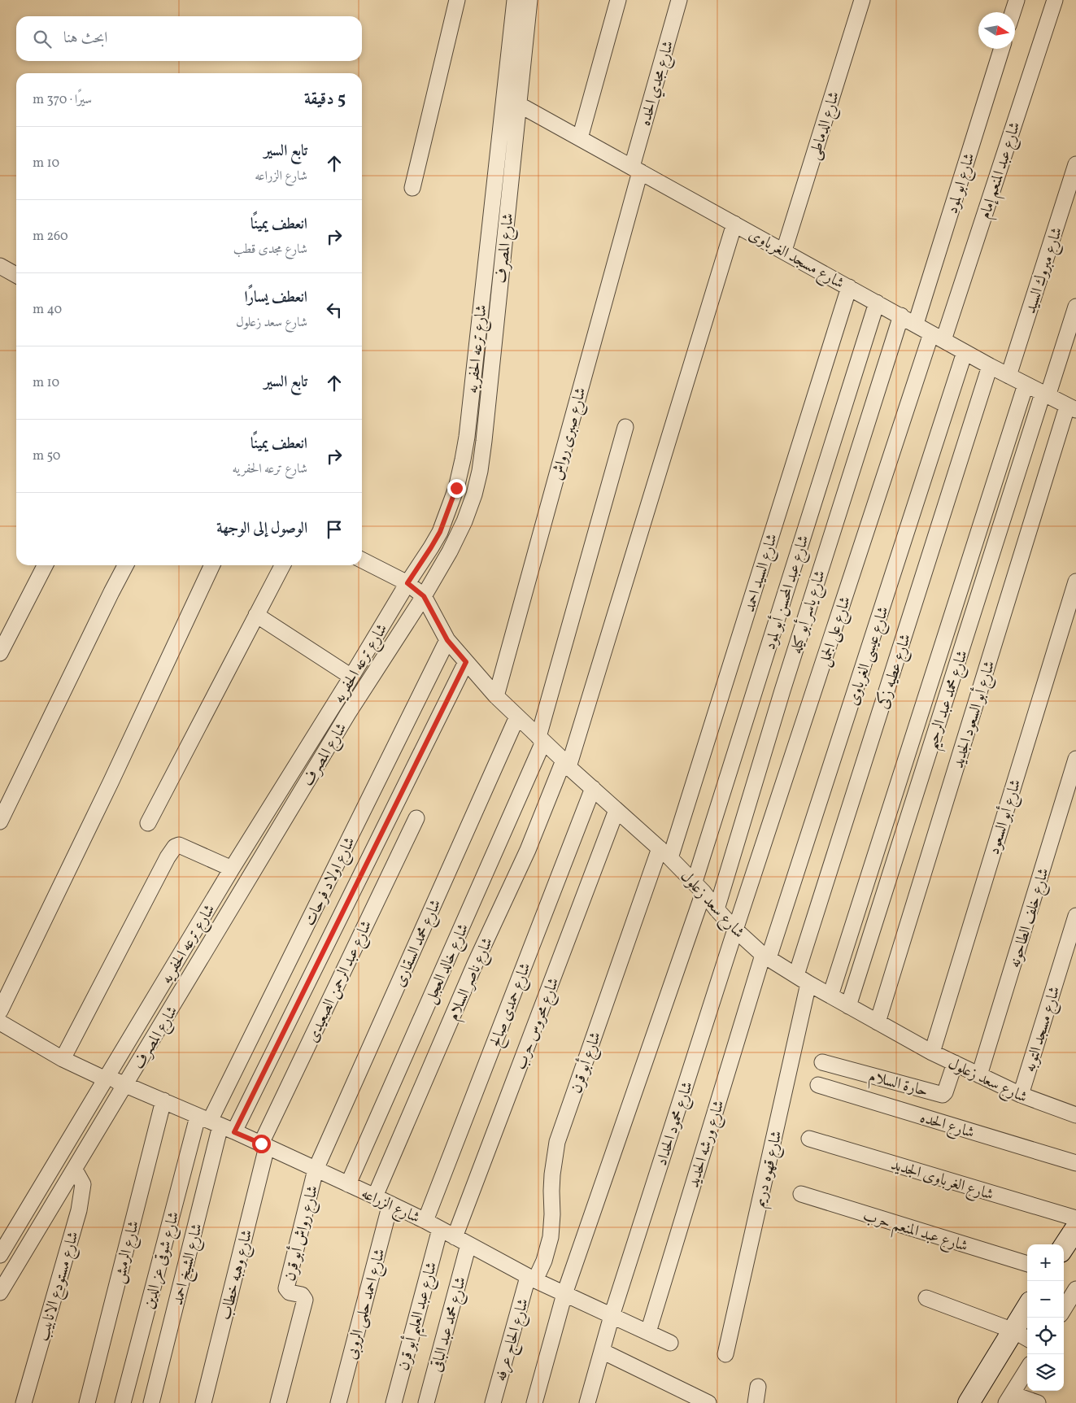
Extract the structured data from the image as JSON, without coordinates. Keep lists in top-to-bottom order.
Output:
{
  "streets": {
    "street": [
      "شارع مجدي الحده",
      "شارع الدماطى",
      "شارع عبد المنعم إمام",
      "شارع ابو لمود",
      "شارع المصرف",
      "شارع مسجد الغرباوى",
      "شارع مبروك السيد",
      "شارع ترعه الحفريه",
      "شارع صبرى رواش",
      "شارع السيد احمد",
      "شارع عبد المحسن أبو لمود",
      "شارع ياسر أبو كيله",
      "شارع على الجمل",
      "شارع عيسى الغرباوى",
      "شارع عطيه زكى",
      "شارع محمد عبد الرحيم",
      "شارع أبو السعود الجديد",
      "شارع أبو السعود",
      "شارع اولاد فرحات",
      "شارع سعد زعلول",
      "شارع خلف الطاحونه",
      "شارع محمد السقارى",
      "شارع خالد العجل",
      "شارع ناصر السلام",
      "شارع عبد الرحمن الصعيدى",
      "شارع حمدى صالح",
      "شارع محروس حرب",
      "شارع مسجد التوبه",
      "شارع أبو قرن",
      "حارة السلام",
      "شارع محمود الحداد",
      "شارع الحده",
      "شارع ورشه الحديد",
      "شارع قهوه دريم",
      "شارع الغرباوى الجديد",
      "شارع الزراعه",
      "شارع عبد المنعم حرب",
      "شارع رواش أبو قرن",
      "شارع الرمش",
      "شارع شوقى عز الدين",
      "شارع الشيخ احمد",
      "شارع وهبه خطاب",
      "شارع مستودع الانابيب",
      "شارع احمد حلمى الروبى",
      "شارع عبد العليم أبو قرن",
      "شارع محمد عبد الباقى",
      "شارع الحاج عرفه"
    ]
  },
  "crossings": [
    ["شارع مجدي الحده", "شارع مسجد الغرباوى"],
    ["شارع مجدي الحده", "شارع صبرى رواش"],
    ["شارع الدماطى", "شارع مسجد الغرباوى"],
    ["شارع عبد المنعم إمام", "شارع مسجد الغرباوى"],
    ["شارع عبد المنعم إمام", "شارع على الجمل"],
    ["شارع ابو لمود", "شارع مسجد الغرباوى"],
    ["شارع المصرف", "شارع مسجد الغرباوى"],
    ["شارع المصرف", "شارع ترعه الحفريه"],
    ["شارع المصرف", "شارع سعد زعلول"],
    ["شارع المصرف", "شارع الزراعه"],
    ["شارع المصرف", "شارع مستودع الانابيب"],
    ["شارع مسجد الغرباوى", "شارع مبروك السيد"],
    ["شارع مسجد الغرباوى", "شارع صبرى رواش"],
    ["شارع مسجد الغرباوى", "شارع السيد احمد"],
    ["شارع مسجد الغرباوى", "شارع عبد المحسن أبو لمود"],
    ["شارع مسجد الغرباوى", "شارع ياسر أبو كيله"],
    ["شارع مسجد الغرباوى", "شارع على الجمل"],
    ["شارع مسجد الغرباوى", "شارع عيسى الغرباوى"],
    ["شارع مسجد الغرباوى", "شارع عطيه زكى"],
    ["شارع مسجد الغرباوى", "شارع محمد عبد الرحيم"],
    ["شارع مسجد الغرباوى", "شارع أبو السعود الجديد"],
    ["شارع مسجد الغرباوى", "شارع ناصر السلام"],
    ["شارع ترعه الحفريه", "شارع الزراعه"],
    ["شارع صبرى رواش", "شارع سعد زعلول"],
    ["شارع السيد احمد", "شارع سعد زعلول"],
    ["شارع السيد احمد", "شارع أبو قرن"],
    ["شارع عبد المحسن أبو لمود", "شارع سعد زعلول"],
    ["شارع عبد المحسن أبو لمود", "شارع الزراعه"],
    ["شارع ياسر أبو كيله", "شارع سعد زعلول"],
    ["شارع على الجمل", "شارع سعد زعلول"],
    ["شارع على الجمل", "شارع محمود الحداد"],
    ["شارع عيسى الغرباوى", "شارع سعد زعلول"],
    ["شارع عيسى الغرباوى", "شارع ورشه الحديد"],
    ["شارع عطيه زكى", "شارع سعد زعلول"],
    ["شارع عطيه زكى", "شارع قهوه دريم"],
    ["شارع محمد عبد الرحيم", "شارع سعد زعلول"],
    ["شارع أبو السعود الجديد", "شارع سعد زعلول"],
    ["شارع أبو السعود", "شارع سعد زعلول"],
    ["شارع اولاد فرحات", "شارع سعد زعلول"],
    ["شارع اولاد فرحات", "شارع الزراعه"],
    ["شارع اولاد فرحات", "شارع شوقى عز الدين"],
    ["شارع اولاد فرحات", "شارع الشيخ احمد"],
    ["شارع سعد زعلول", "شارع خلف الطاحونه"],
    ["شارع سعد زعلول", "شارع محمد السقارى"],
    ["شارع سعد زعلول", "شارع خالد العجل"],
    ["شارع سعد زعلول", "شارع ناصر السلام"],
    ["شارع سعد زعلول", "شارع حمدى صالح"],
    ["شارع سعد زعلول", "شارع محروس حرب"],
    ["شارع سعد زعلول", "شارع مسجد التوبه"],
    ["شارع سعد زعلول", "شارع أبو قرن"],
    ["شارع سعد زعلول", "حارة السلام"],
    ["شارع سعد زعلول", "شارع محمود الحداد"],
    ["شارع سعد زعلول", "شارع ورشه الحديد"],
    ["شارع سعد زعلول", "شارع قهوه دريم"],
    ["شارع محمد السقارى", "شارع الزراعه"],
    ["شارع محمد السقارى", "شارع رواش أبو قرن"],
    ["شارع خالد العجل", "شارع الزراعه"],
    ["شارع ناصر السلام", "شارع الزراعه"],
    ["شارع عبد الرحمن الصعيدى", "شارع الزراعه"],
    ["شارع عبد الرحمن الصعيدى", "شارع وهبه خطاب"],
    ["شارع حمدى صالح", "شارع الزراعه"],
    ["شارع محروس حرب", "شارع الزراعه"],
    ["شارع أبو قرن", "شارع الزراعه"],
    ["شارع أبو قرن", "شارع الحاج عرفه"],
    ["شارع محمود الحداد", "شارع الزراعه"],
    ["شارع ورشه الحديد", "شارع الزراعه"],
    ["شارع الزراعه", "شارع رواش أبو قرن"],
    ["شارع الزراعه", "شارع الرمش"],
    ["شارع الزراعه", "شارع شوقى عز الدين"],
    ["شارع الزراعه", "شارع الشيخ احمد"],
    ["شارع الزراعه", "شارع وهبه خطاب"],
    ["شارع الزراعه", "شارع احمد حلمى الروبى"],
    ["شارع الزراعه", "شارع عبد العليم أبو قرن"],
    ["شارع الزراعه", "شارع محمد عبد الباقى"],
    ["شارع الزراعه", "شارع الحاج عرفه"],
    ["شارع شوقى عز الدين", "شارع الشيخ احمد"]
  ],
  "north": "right",
  "page": {
    "search": "ابحث هنا",
    "heading": ["5 دقيقة", "سيرًا · 370 m"],
    "list": [
      ["تابع السير", "شارع الزراعه", "10 m"],
      ["انعطف يمينًا", "شارع مجدى قطب", "260 m"],
      ["انعطف يسارًا", "شارع سعد زعلول", "40 m"],
      ["تابع السير", "10 m"],
      ["انعطف يمينًا", "شارع ترعه الحفريه", "50 m"],
      "الوصول إلى الوجهة"
    ],
    "map_buttons": ["+", "−"]
  }
}
